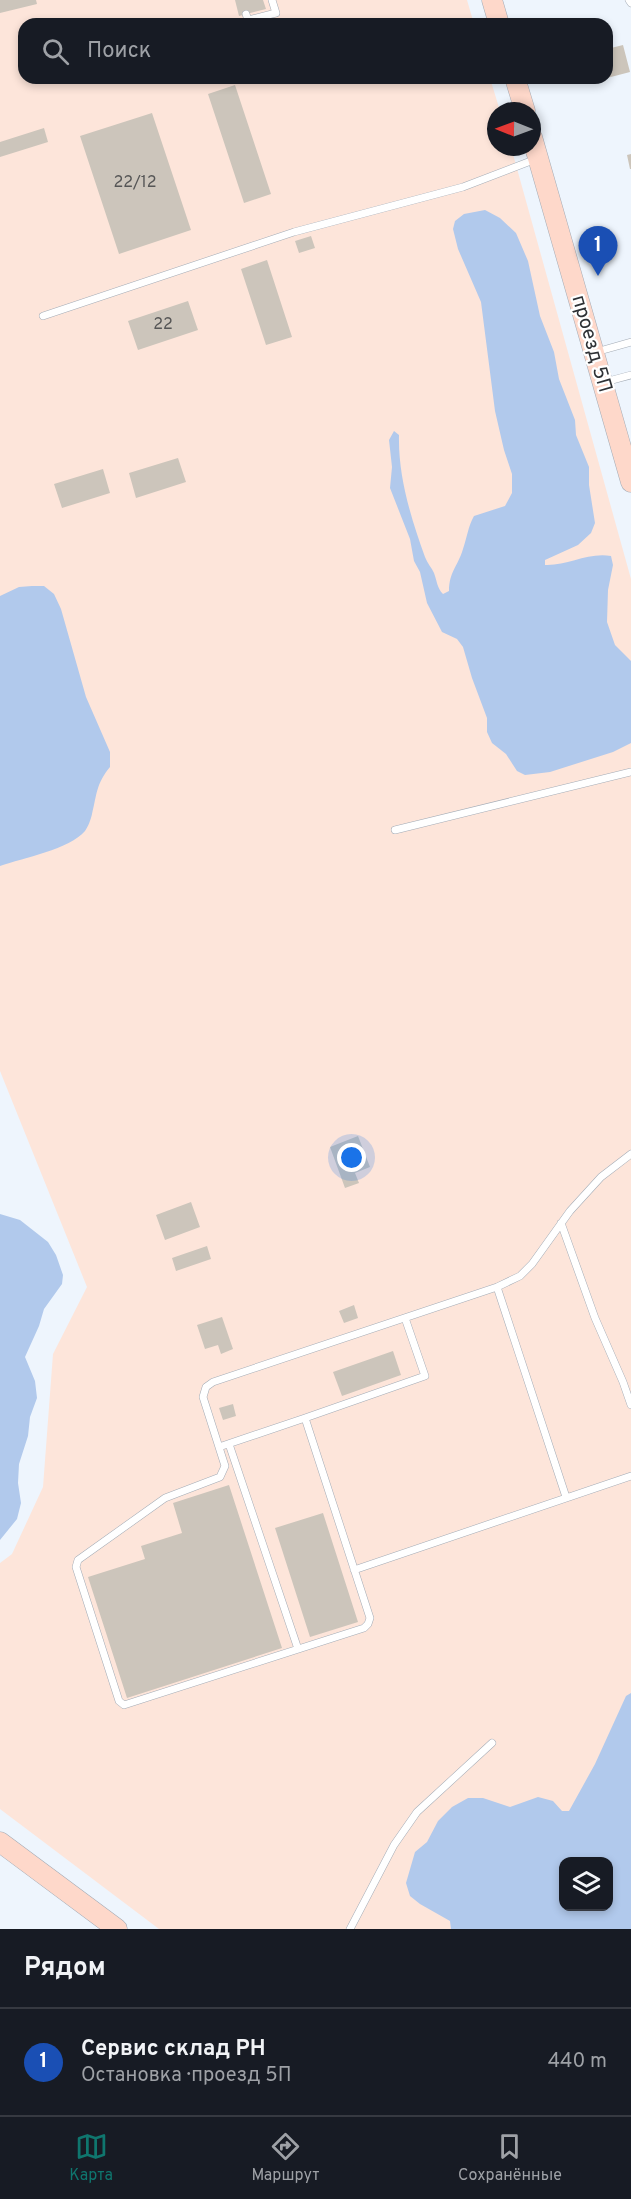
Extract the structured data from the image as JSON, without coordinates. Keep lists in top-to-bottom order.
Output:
{
  "streets": {
    "street": ["проезд 5П"]
  },
  "house_numbers": ["22/12", "22"],
  "north": "left",
  "page": {
    "search": "Поиск",
    "pins": "1",
    "heading": "Рядом",
    "list": [
      {
        "mark": "1",
        "name": "Сервис склад РН",
        "note": "Остановка · проезд 5П",
        "value": "440 m"
      }
    ],
    "nav": ["Карта", "Маршрут", "Сохранённые"]
  }
}
